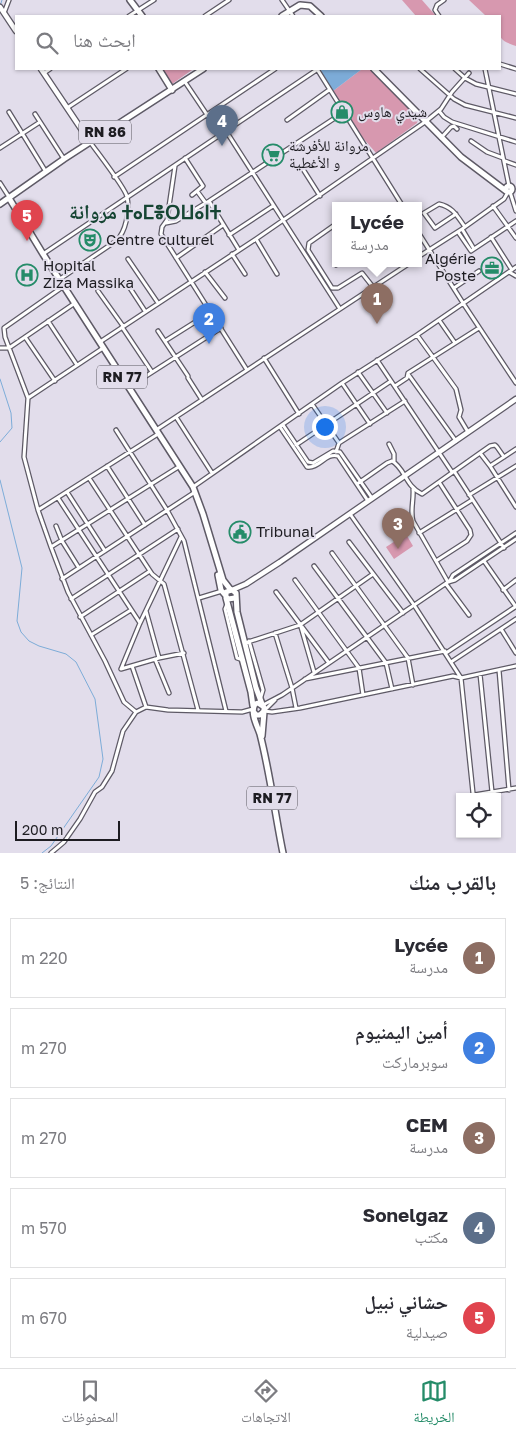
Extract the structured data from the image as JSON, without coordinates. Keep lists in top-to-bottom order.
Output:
{
  "streets": {
    "main road": ["RN 86", "RN 77"]
  },
  "crossings": [
    ["RN 86", "RN 77"]
  ],
  "districts": ["مروانة ⵜⴰⵎⴻⵔⵡⴰⵏⵜ"],
  "places": {
    "shop": ["شيدي هاوس"],
    "supermarket": ["مروانة للأفرشة و الأغطية"],
    "theatre": ["Centre culturel"],
    "office": ["Algérie Poste"],
    "hospital": ["Hopital Ziza Massika"],
    "public building": ["Tribunal"]
  },
  "scale_bar": "200 m",
  "page": {
    "search": "ابحث هنا",
    "pins": [
      "4",
      "5",
      "1",
      "2",
      "3"
    ],
    "popup": ["Lycée", "مدرسة"],
    "scale": "200 m",
    "heading": ["بالقرب منك", "النتائج: 5"],
    "list": [
      {
        "mark": "1",
        "name": "Lycée",
        "note": "مدرسة",
        "value": "220 m"
      },
      {
        "mark": "2",
        "name": "أمين اليمنيوم",
        "note": "سوبرماركت",
        "value": "270 m"
      },
      {
        "mark": "3",
        "name": "CEM",
        "note": "مدرسة",
        "value": "270 m"
      },
      {
        "mark": "4",
        "name": "Sonelgaz",
        "note": "مكتب",
        "value": "570 m"
      },
      {
        "mark": "5",
        "name": "حشاني نبيل",
        "note": "صيدلية",
        "value": "670 m"
      }
    ],
    "nav": ["الخريطة", "الاتجاهات", "المحفوظات"]
  }
}
